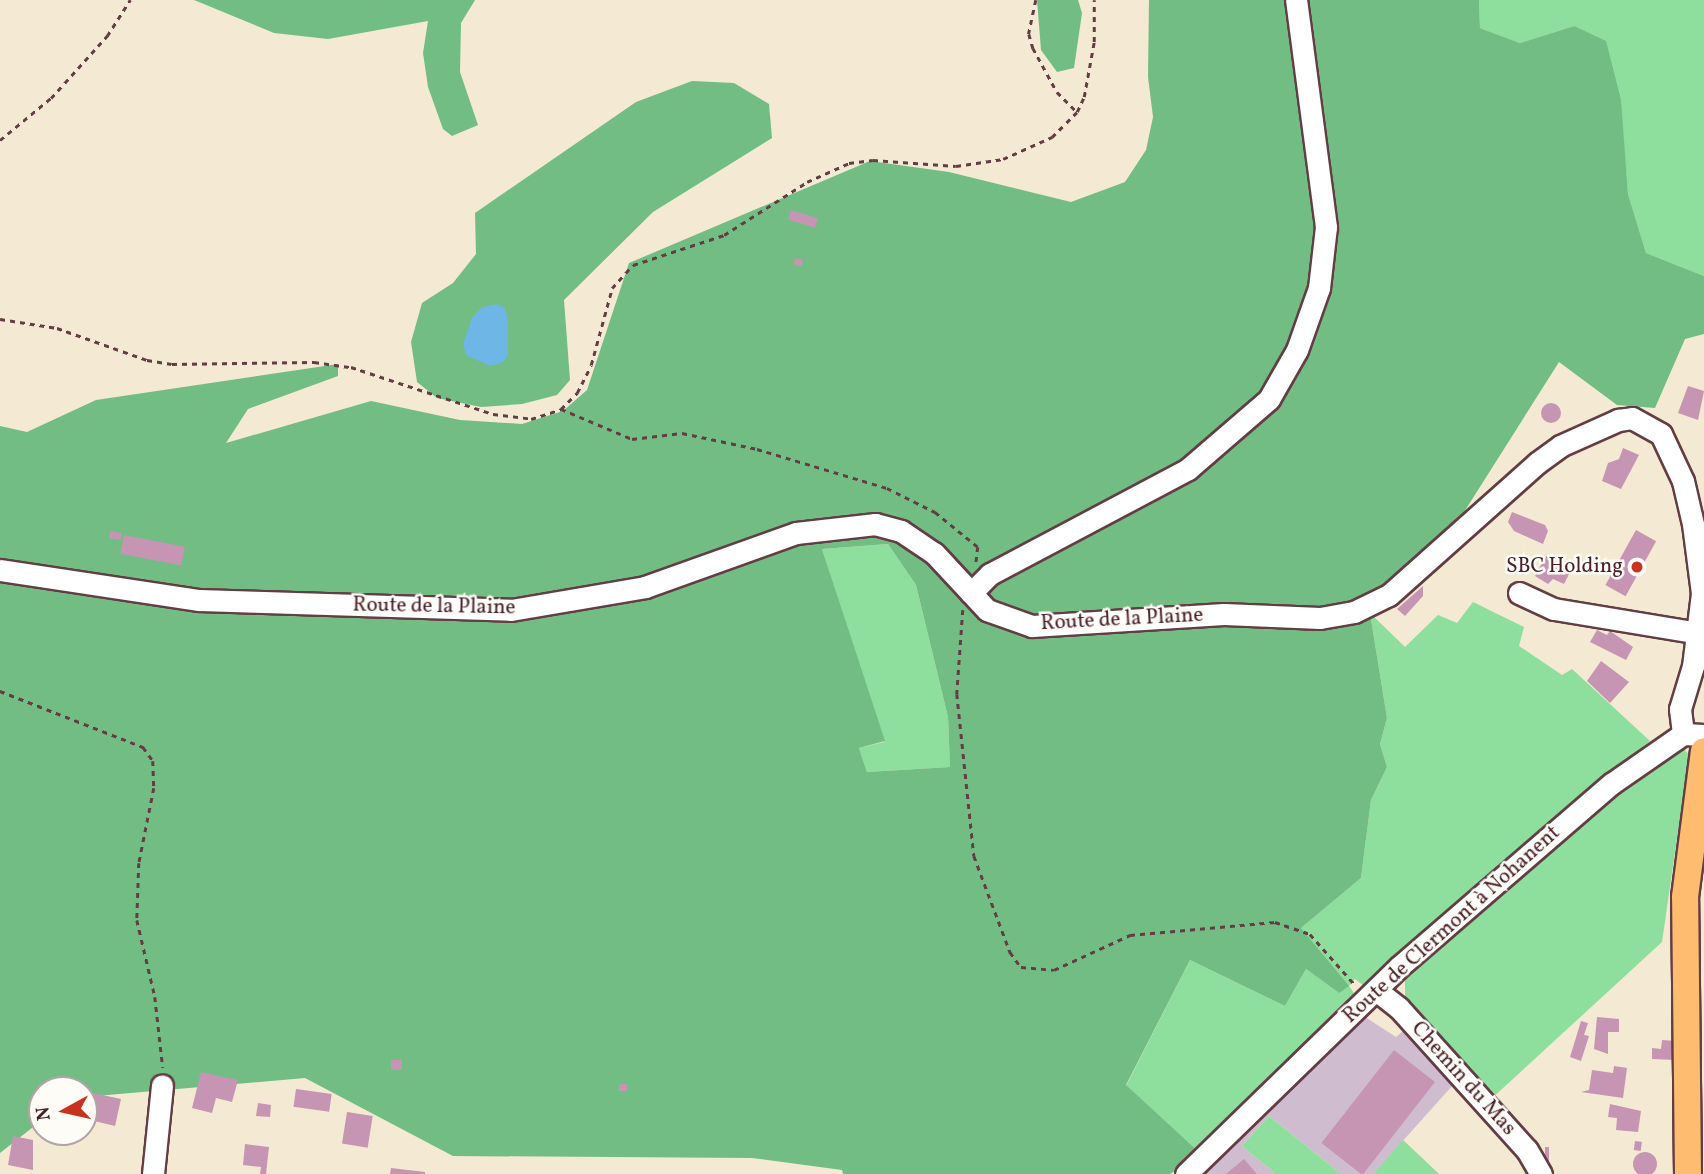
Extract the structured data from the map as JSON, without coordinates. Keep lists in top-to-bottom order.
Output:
{
  "streets": {
    "street": ["Route de la Plaine", "Route de Clermont à Nohanent", "Chemin du Mas"]
  },
  "crossings": [
    ["Route de la Plaine", "Route de Clermont à Nohanent"],
    ["Route de Clermont à Nohanent", "Chemin du Mas"]
  ],
  "places": ["SBC Holding"],
  "north": "left"
}
